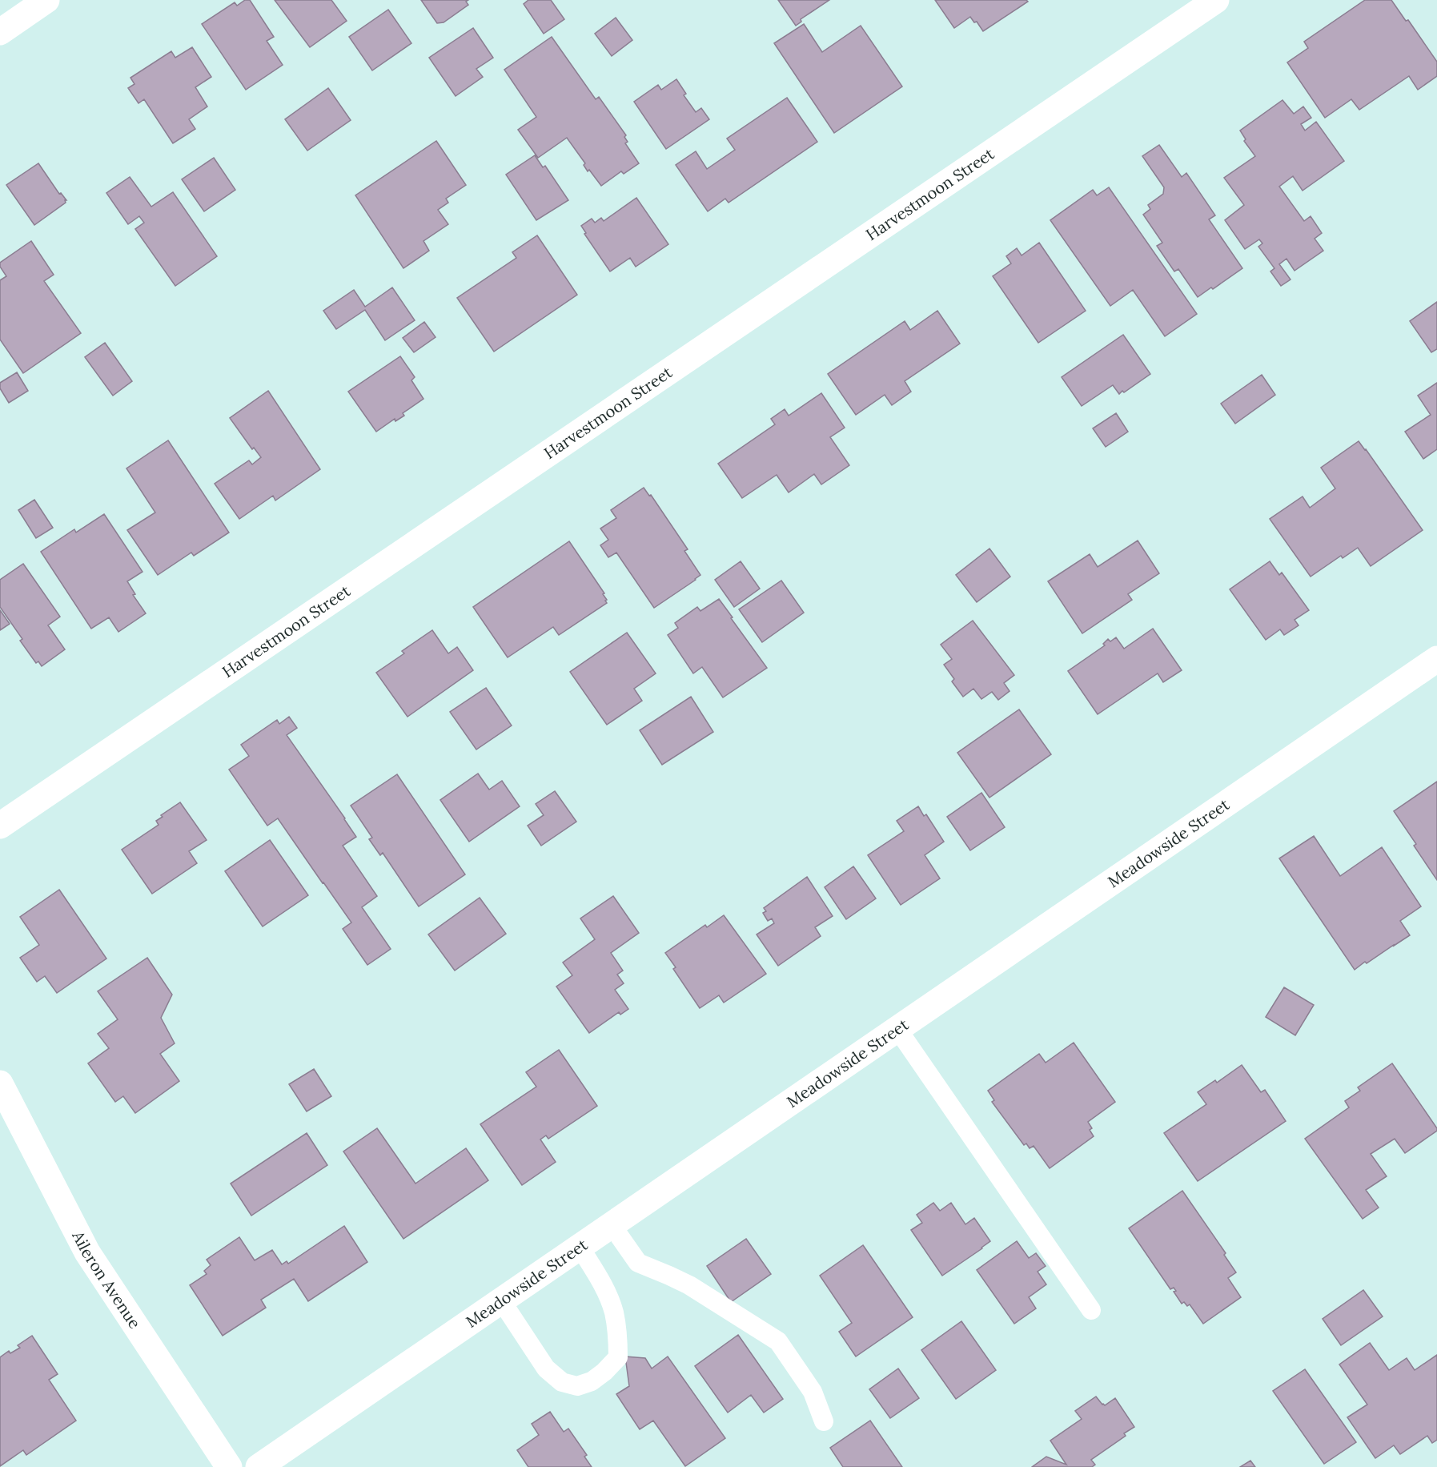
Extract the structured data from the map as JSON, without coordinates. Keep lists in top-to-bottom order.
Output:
{
  "streets": {
    "street": ["Harvestmoon Street", "Meadowside Street", "Aileron Avenue"]
  }
}
